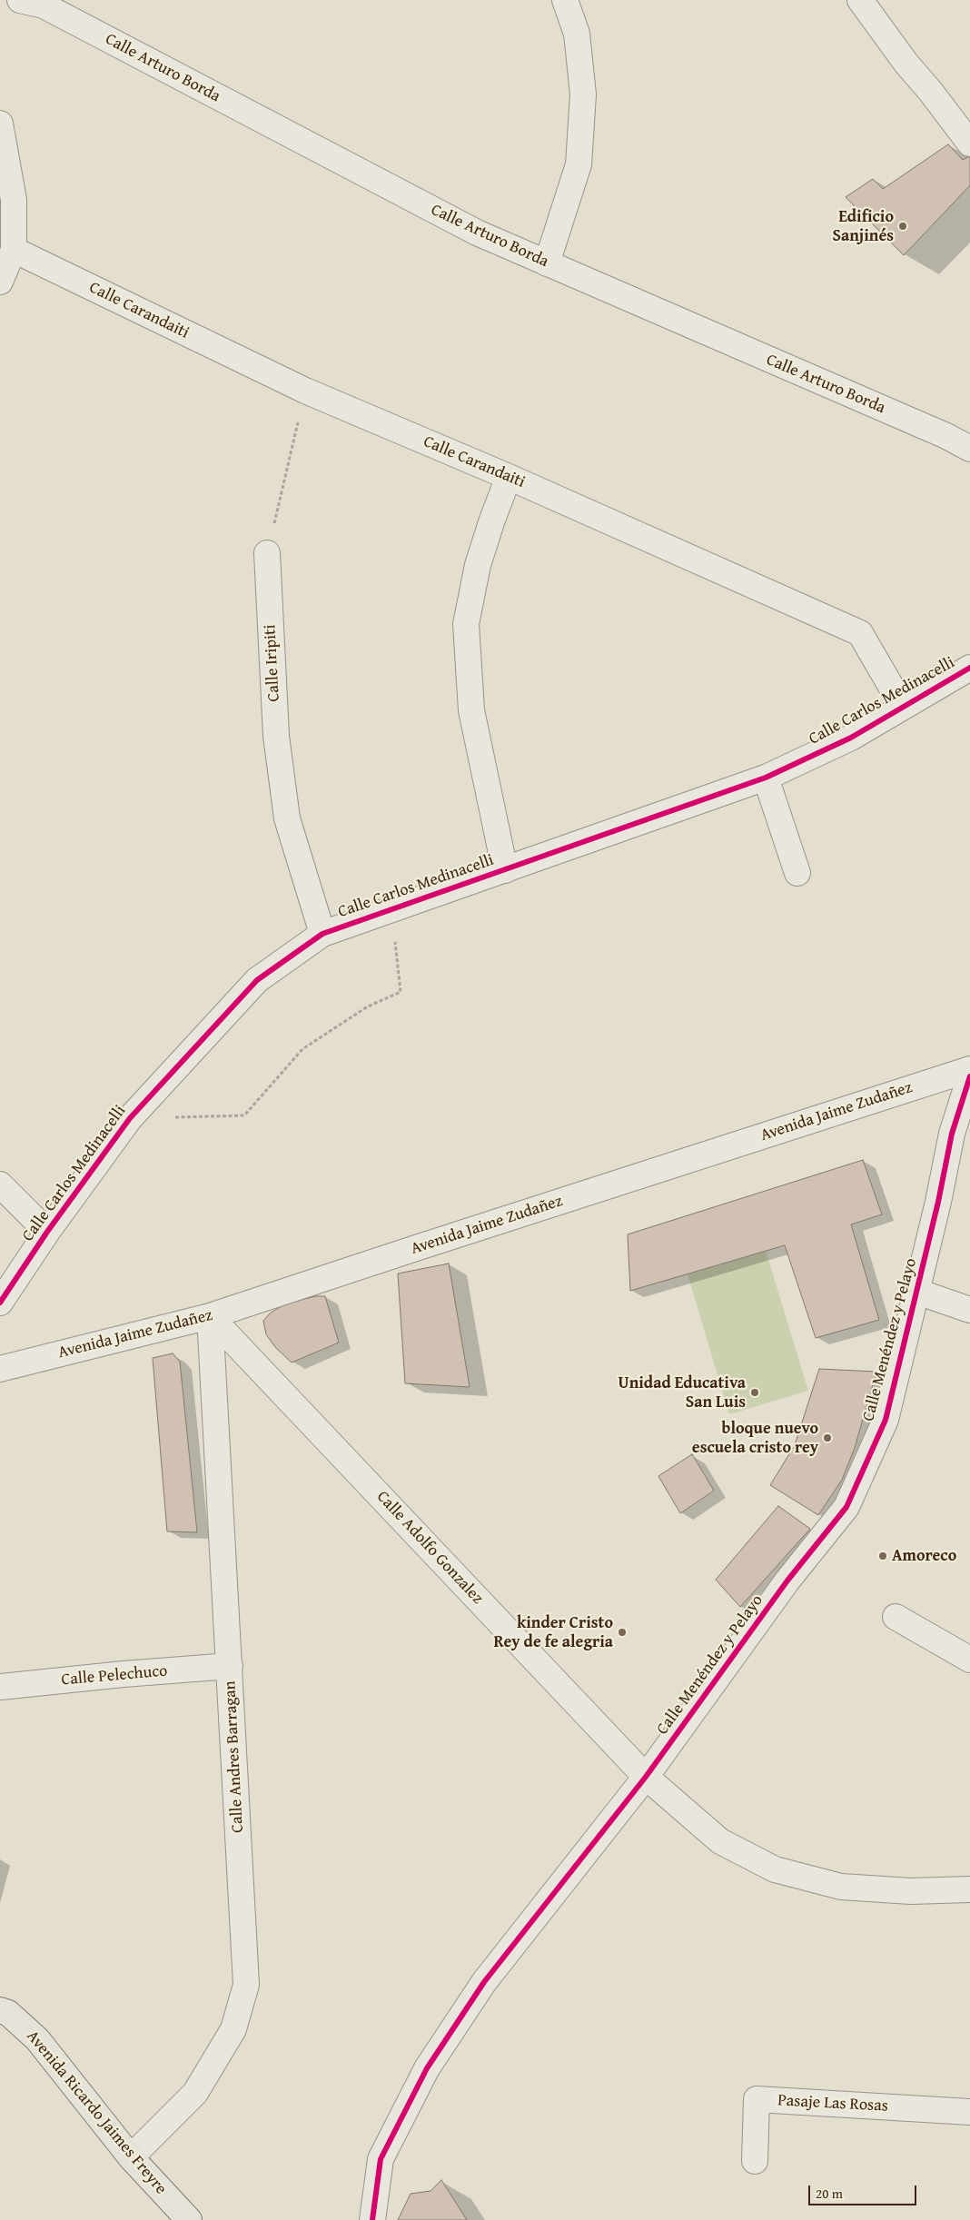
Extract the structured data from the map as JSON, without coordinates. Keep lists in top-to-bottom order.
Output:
{
  "streets": {
    "main road": ["Avenida Ricardo Jaimes Freyre"],
    "street": [
      "Calle Arturo Borda",
      "Calle Carandaiti",
      "Calle Iripiti",
      "Calle Carlos Medinacelli",
      "Avenida Jaime Zudañez",
      "Calle Menéndez y Pelayo",
      "Calle Adolfo Gonzalez",
      "Calle Pelechuco",
      "Calle Andres Barragan",
      "Pasaje Las Rosas"
    ]
  },
  "crossings": [
    ["Calle Carandaiti", "Calle Carlos Medinacelli"],
    ["Calle Iripiti", "Calle Carlos Medinacelli"],
    ["Avenida Jaime Zudañez", "Calle Adolfo Gonzalez"],
    ["Avenida Jaime Zudañez", "Calle Andres Barragan"],
    ["Calle Menéndez y Pelayo", "Calle Adolfo Gonzalez"],
    ["Calle Adolfo Gonzalez", "Calle Andres Barragan"],
    ["Calle Pelechuco", "Calle Andres Barragan"],
    ["Calle Andres Barragan", "Avenida Ricardo Jaimes Freyre"]
  ],
  "places": [
    "Edificio Sanjinés",
    "Unidad Educativa San Luis",
    "bloque nuevo escuela cristo rey",
    "Amoreco",
    "kinder Cristo Rey de fe alegria"
  ],
  "scale_bar": "20 m"
}
